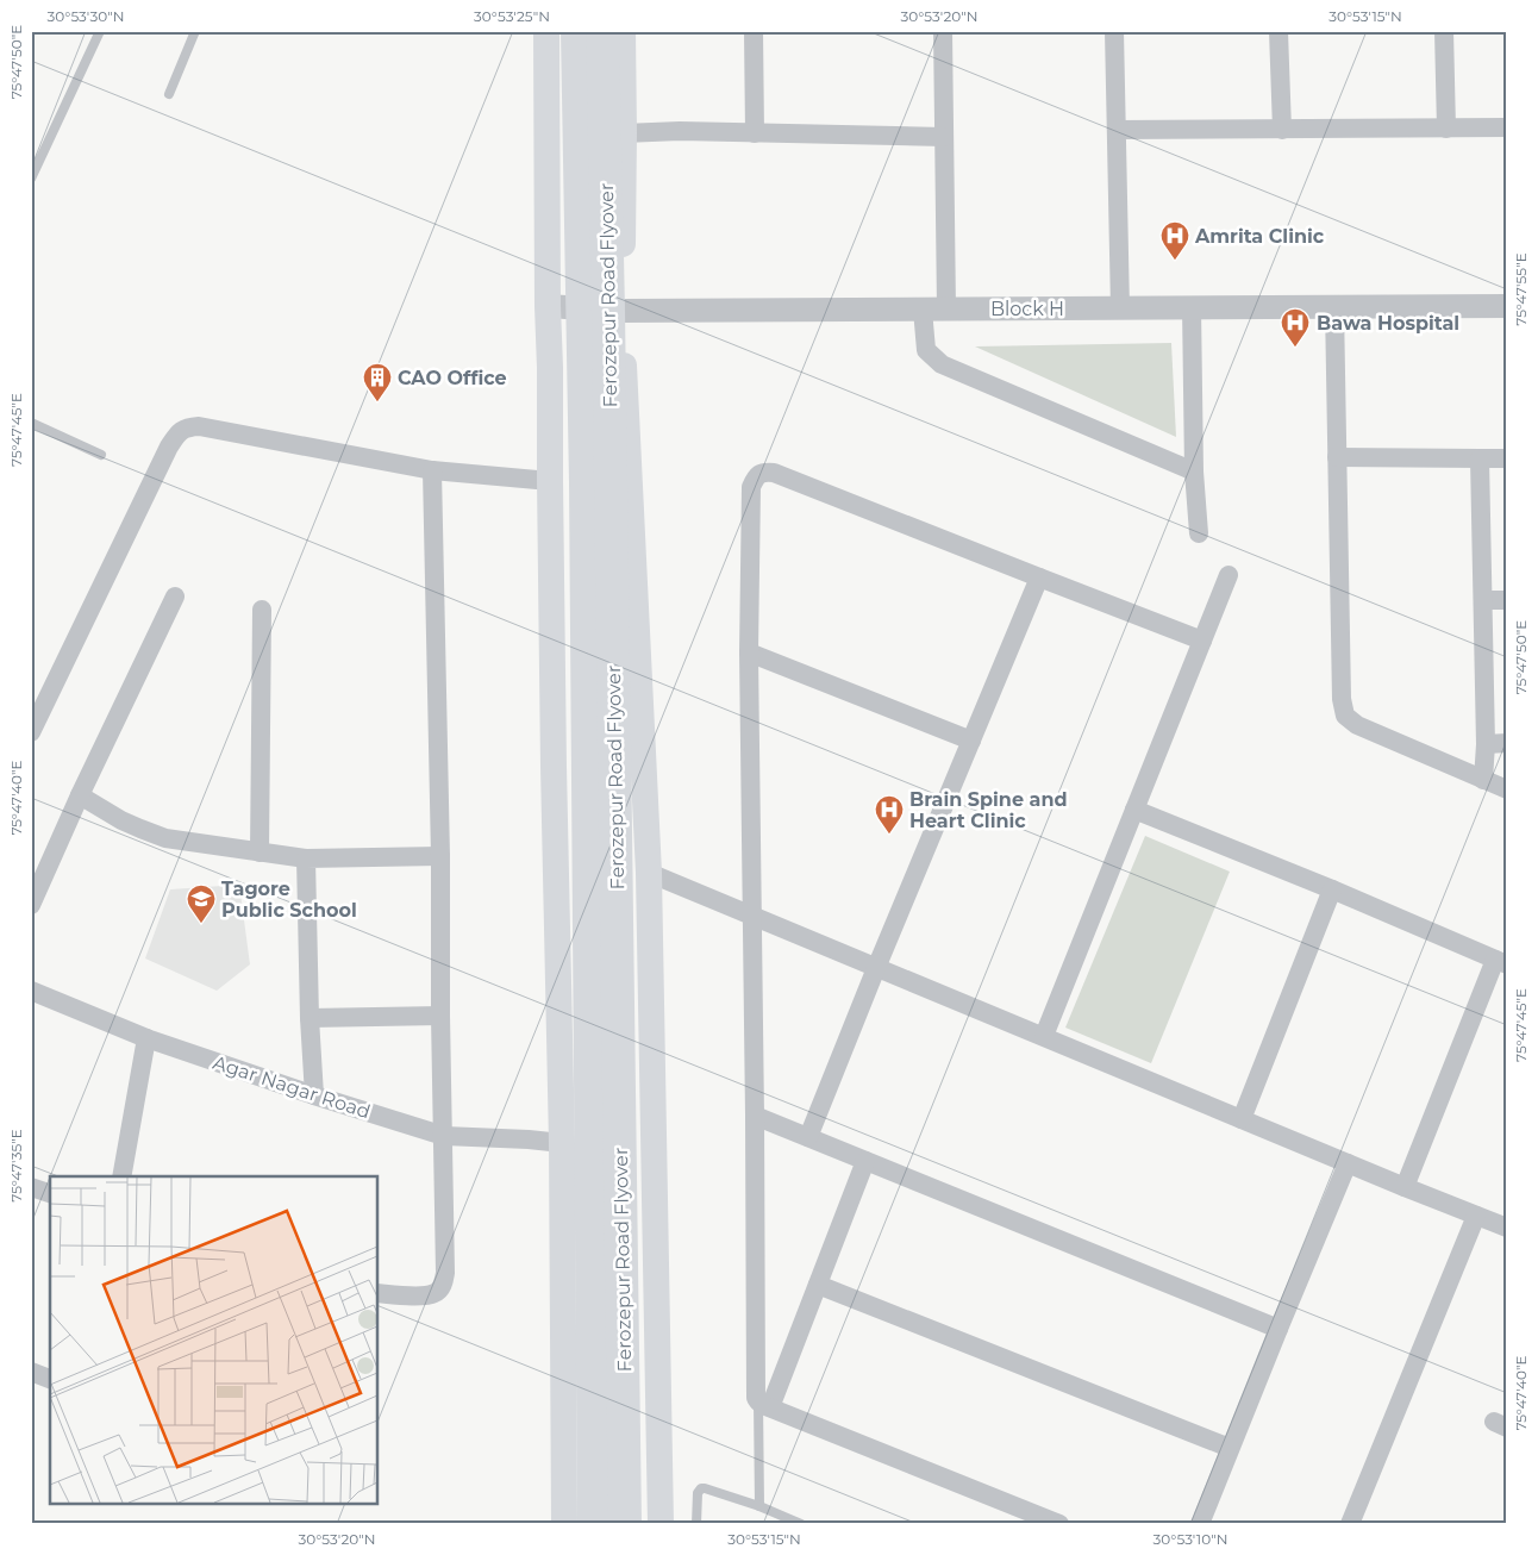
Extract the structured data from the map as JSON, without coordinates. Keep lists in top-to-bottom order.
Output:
{
  "streets": {
    "highway": ["Ferozepur Road Flyover"],
    "street": ["Block H", "Agar Nagar Road"]
  },
  "places": {
    "hospital": ["Amrita Clinic", "Bawa Hospital", "Brain Spine and Heart Clinic"],
    "building": ["CAO Office"],
    "school or university": ["Tagore Public School"]
  },
  "coordinates": [
    "30°53'30\"N",
    "30°53'25\"N",
    "30°53'20\"N",
    "30°53'15\"N",
    "75°47'50\"E",
    "75°47'55\"E",
    "75°47'45\"E",
    "75°47'40\"E",
    "75°47'35\"E",
    "30°53'10\"N"
  ]
}
